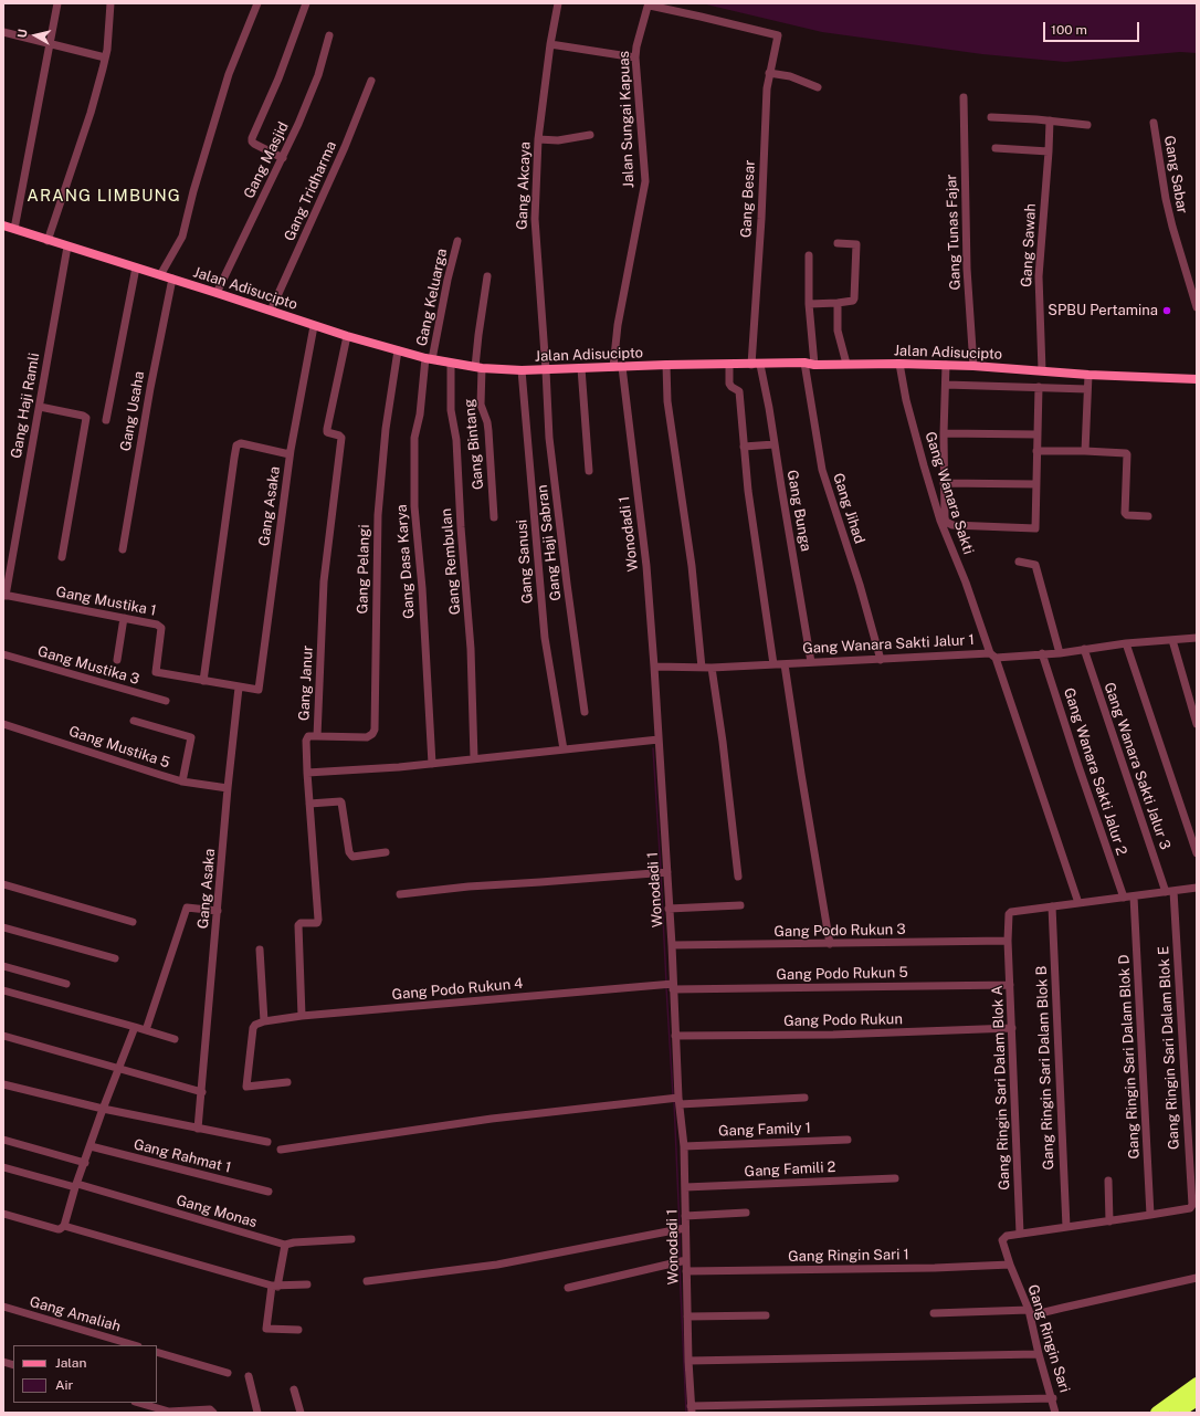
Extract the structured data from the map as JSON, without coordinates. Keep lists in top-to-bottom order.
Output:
{
  "streets": {
    "main road": ["Jalan Adisucipto"],
    "street": [
      "Jalan Sungai Kapuas",
      "Gang Masjid",
      "Gang Sabar",
      "Gang Akcaya",
      "Gang Tridharma",
      "Gang Besar",
      "Gang Tunas Fajar",
      "Gang Sawah",
      "Gang Keluarga",
      "Gang Haji Ramli",
      "Gang Usaha",
      "Gang Bintang",
      "Gang Wanara Sakti",
      "Gang Asaka",
      "Gang Jihad",
      "Gang Bunga",
      "Wonodadi 1",
      "Gang Haji Sabran",
      "Gang Dasa Karya",
      "Gang Rembulan",
      "Gang Sanusi",
      "Gang Pelangi",
      "Gang Mustika 1",
      "Gang Wanara Sakti Jalur 1",
      "Gang Mustika 3",
      "Gang Janur",
      "Gang Mustika 5",
      "Gang Wanara Sakti Jalur 3",
      "Gang Wanara Sakti Jalur 2",
      "Gang Podo Rukun 3",
      "Gang Podo Rukun 5",
      "Gang Podo Rukun 4",
      "Gang Podo Rukun",
      "Gang Ringin Sari Dalam Blok E",
      "Gang Ringin Sari Dalam Blok D",
      "Gang Ringin Sari Dalam Blok B",
      "Gang Ringin Sari Dalam Blok A",
      "Gang Family 1",
      "Gang Rahmat 1",
      "Gang Famili 2",
      "Gang Monas",
      "Gang Ringin Sari 1",
      "Gang Amaliah",
      "Gang Ringin Sari"
    ]
  },
  "crossings": [
    ["Jalan Sungai Kapuas", "Gang Besar"],
    ["Jalan Sungai Kapuas", "Jalan Adisucipto"],
    ["Jalan Sungai Kapuas", "Wonodadi 1"],
    ["Gang Masjid", "Jalan Adisucipto"],
    ["Gang Akcaya", "Jalan Adisucipto"],
    ["Gang Akcaya", "Gang Haji Sabran"],
    ["Gang Tridharma", "Jalan Adisucipto"],
    ["Gang Besar", "Jalan Adisucipto"],
    ["Gang Besar", "Gang Bunga"],
    ["Gang Tunas Fajar", "Jalan Adisucipto"],
    ["Gang Sawah", "Jalan Adisucipto"],
    ["Jalan Adisucipto", "Gang Keluarga"],
    ["Jalan Adisucipto", "Gang Haji Ramli"],
    ["Jalan Adisucipto", "Gang Usaha"],
    ["Jalan Adisucipto", "Gang Bintang"],
    ["Jalan Adisucipto", "Gang Wanara Sakti"],
    ["Jalan Adisucipto", "Gang Asaka"],
    ["Jalan Adisucipto", "Gang Jihad"],
    ["Jalan Adisucipto", "Gang Bunga"],
    ["Jalan Adisucipto", "Wonodadi 1"],
    ["Jalan Adisucipto", "Gang Haji Sabran"],
    ["Jalan Adisucipto", "Gang Dasa Karya"],
    ["Jalan Adisucipto", "Gang Rembulan"],
    ["Jalan Adisucipto", "Gang Sanusi"],
    ["Jalan Adisucipto", "Gang Pelangi"],
    ["Jalan Adisucipto", "Gang Janur"],
    ["Gang Keluarga", "Gang Dasa Karya"],
    ["Gang Haji Ramli", "Gang Mustika 1"],
    ["Gang Wanara Sakti", "Gang Wanara Sakti Jalur 1"],
    ["Gang Asaka", "Gang Mustika 1"],
    ["Gang Asaka", "Gang Mustika 5"],
    ["Gang Jihad", "Gang Wanara Sakti Jalur 1"],
    ["Gang Bunga", "Gang Wanara Sakti Jalur 1"],
    ["Wonodadi 1", "Gang Wanara Sakti Jalur 1"],
    ["Wonodadi 1", "Gang Podo Rukun 3"],
    ["Wonodadi 1", "Gang Podo Rukun 5"],
    ["Wonodadi 1", "Gang Podo Rukun 4"],
    ["Wonodadi 1", "Gang Podo Rukun"],
    ["Wonodadi 1", "Gang Family 1"],
    ["Wonodadi 1", "Gang Famili 2"],
    ["Wonodadi 1", "Gang Ringin Sari 1"],
    ["Gang Pelangi", "Gang Janur"],
    ["Gang Wanara Sakti Jalur 1", "Gang Wanara Sakti Jalur 3"],
    ["Gang Wanara Sakti Jalur 1", "Gang Wanara Sakti Jalur 2"],
    ["Gang Janur", "Gang Podo Rukun 4"],
    ["Gang Wanara Sakti Jalur 3", "Gang Ringin Sari Dalam Blok E"],
    ["Gang Podo Rukun 3", "Gang Ringin Sari Dalam Blok A"],
    ["Gang Podo Rukun 5", "Gang Podo Rukun 4"],
    ["Gang Podo Rukun 5", "Gang Ringin Sari Dalam Blok A"],
    ["Gang Podo Rukun", "Gang Ringin Sari Dalam Blok A"],
    ["Gang Ringin Sari Dalam Blok E", "Gang Ringin Sari Dalam Blok D"],
    ["Gang Ringin Sari Dalam Blok B", "Gang Ringin Sari Dalam Blok A"],
    ["Gang Ringin Sari Dalam Blok A", "Gang Ringin Sari"],
    ["Gang Ringin Sari 1", "Gang Ringin Sari"]
  ],
  "districts": ["ARANG LIMBUNG"],
  "places": ["SPBU Pertamina"],
  "legend": ["Jalan", "Air"],
  "scale_bar": "100 m",
  "north": "left"
}
